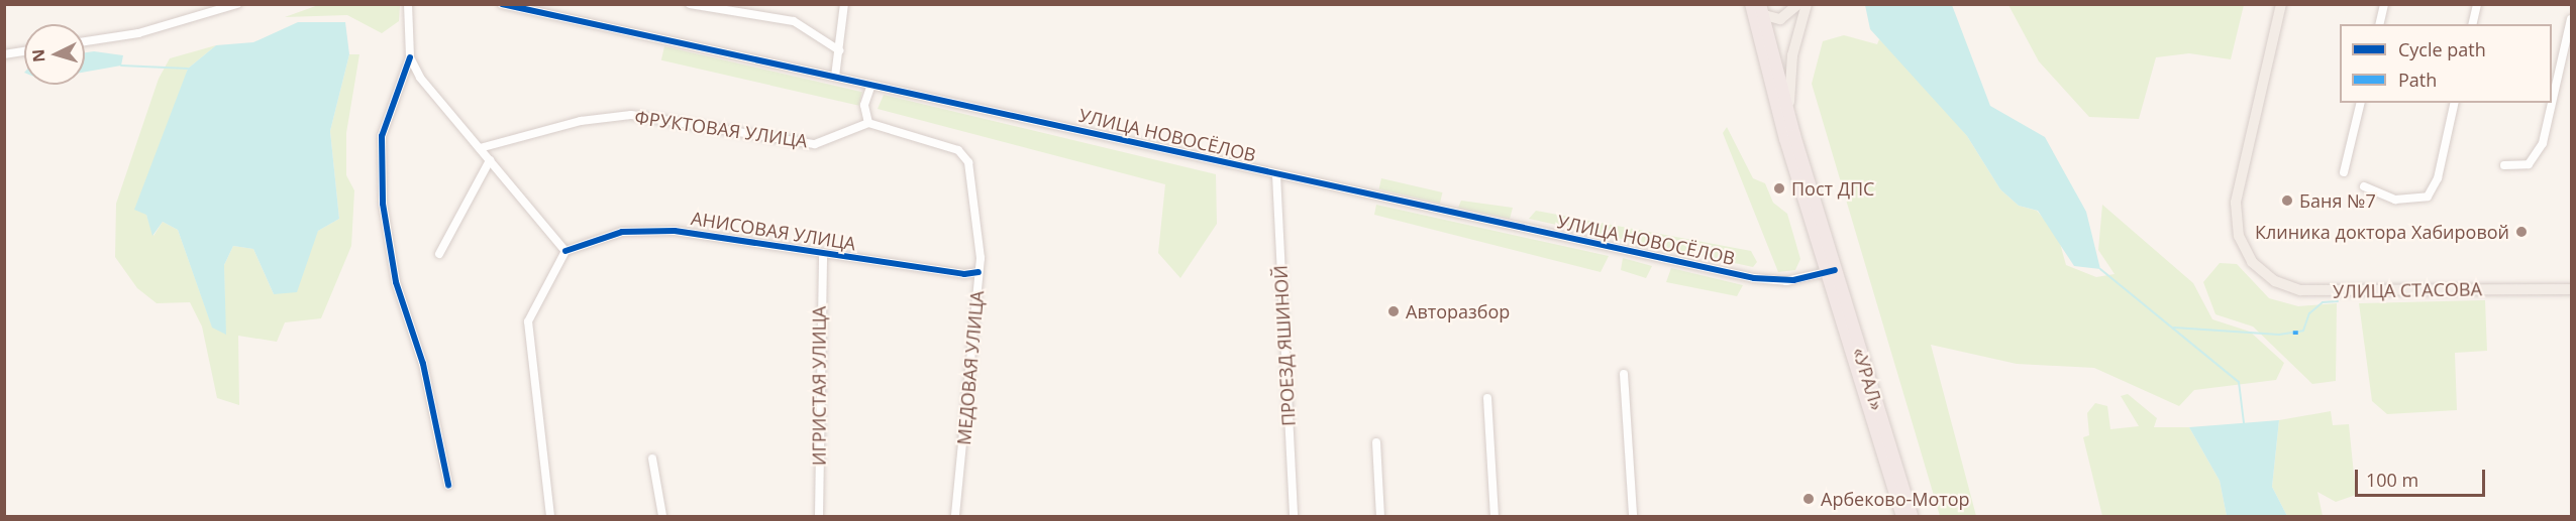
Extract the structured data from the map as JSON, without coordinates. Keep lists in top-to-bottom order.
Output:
{
  "streets": {
    "highway": ["«УРАЛ»"],
    "main road": ["УЛИЦА СТАСОВА"],
    "street": [
      "ФРУКТОВАЯ УЛИЦА",
      "УЛИЦА НОВОСЁЛОВ",
      "АНИСОВАЯ УЛИЦА",
      "ПРОЕЗД ЯШИНОЙ",
      "МЕДОВАЯ УЛИЦА",
      "ИГРИСТАЯ УЛИЦА"
    ]
  },
  "crossings": [
    ["ФРУКТОВАЯ УЛИЦА", "МЕДОВАЯ УЛИЦА"],
    ["УЛИЦА НОВОСЁЛОВ", "ПРОЕЗД ЯШИНОЙ"],
    ["УЛИЦА НОВОСЁЛОВ", "«УРАЛ»"],
    ["АНИСОВАЯ УЛИЦА", "МЕДОВАЯ УЛИЦА"],
    ["АНИСОВАЯ УЛИЦА", "ИГРИСТАЯ УЛИЦА"]
  ],
  "places": [
    "Пост ДПС",
    "Баня №7",
    "Клиника доктора Хабировой",
    "Авторазбор",
    "Арбеково-Мотор"
  ],
  "legend": ["Cycle path", "Path"],
  "scale_bar": "100 m",
  "north": "left"
}
